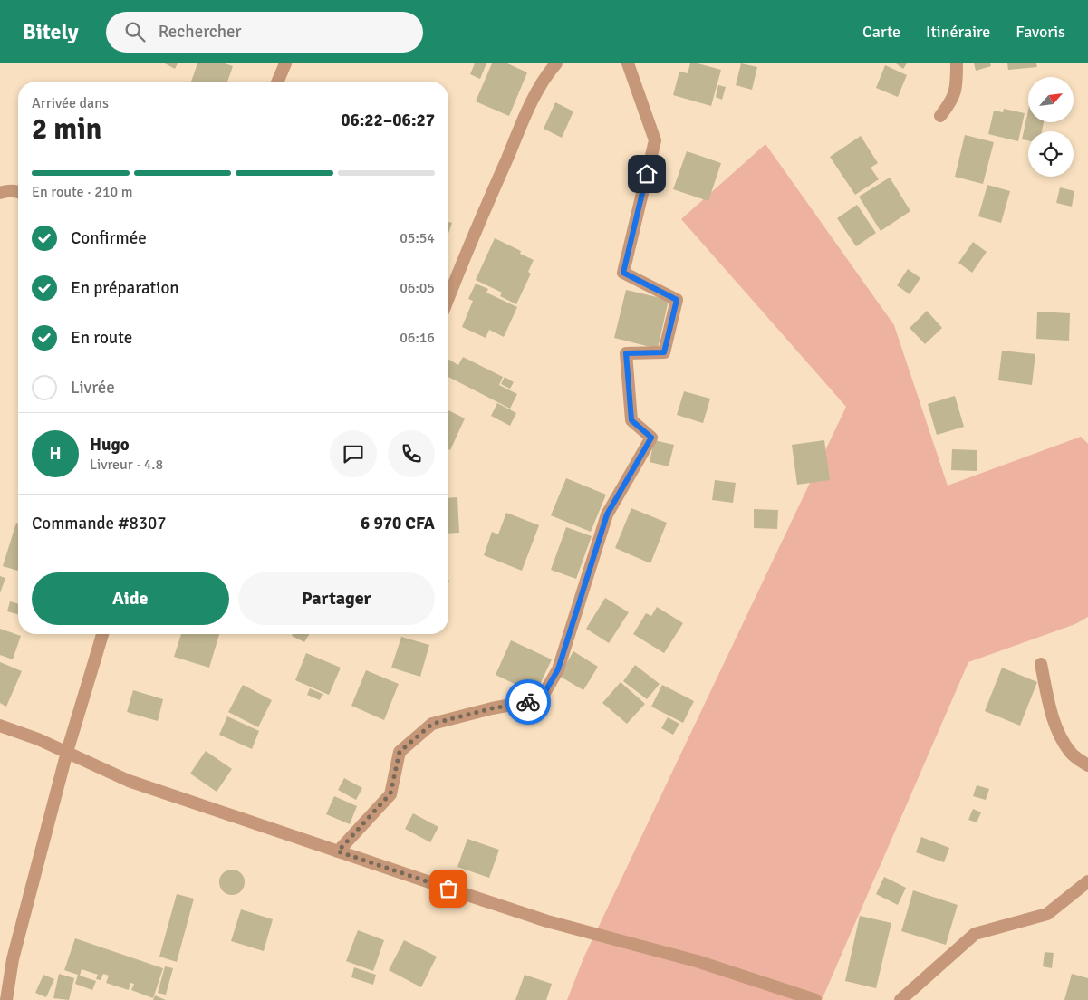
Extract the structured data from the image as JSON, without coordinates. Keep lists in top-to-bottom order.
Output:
{
  "north": "top right",
  "page": {
    "header": "Bitely",
    "search": "Rechercher",
    "nav": ["Carte", "Itinéraire", "Favoris"],
    "heading": ["2 min", "Arrivée dans", "06:22–06:27"],
    "panel": [
      "Hugo",
      "Livreur · 4.8",
      "Commande #8307",
      "6 970 CFA"
    ],
    "bar": "En route · 210 m",
    "list": [
      ["Confirmée", "05:54"],
      ["En préparation", "06:05"],
      ["En route", "06:16"],
      "Livrée"
    ],
    "round": "H",
    "buttons": ["Aide", "Partager"]
  }
}
